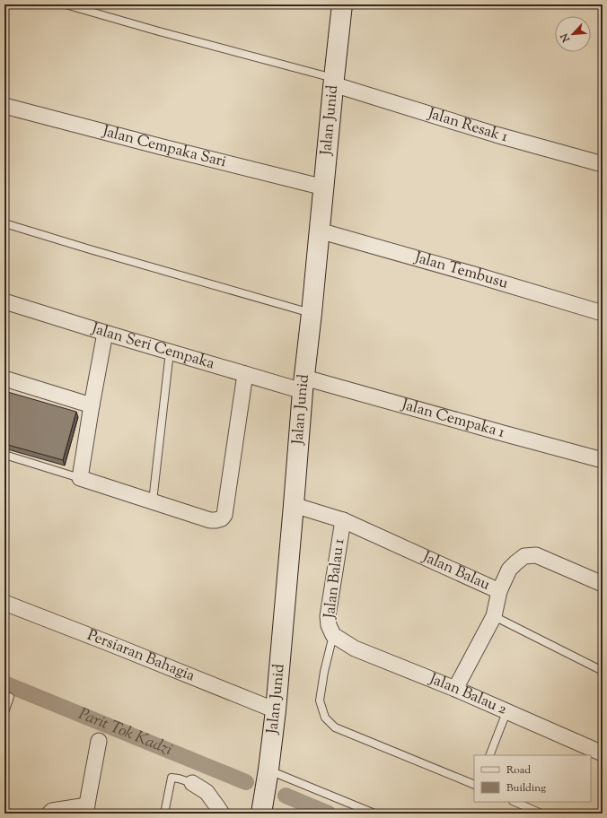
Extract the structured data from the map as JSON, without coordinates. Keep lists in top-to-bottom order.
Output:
{
  "streets": {
    "street": [
      "Jalan Junid",
      "Jalan Resak 1",
      "Jalan Cempaka Sari",
      "Jalan Tembusu",
      "Jalan Seri Cempaka",
      "Jalan Cempaka 1",
      "Jalan Balau",
      "Jalan Balau 1",
      "Persiaran Bahagia",
      "Jalan Balau 2"
    ]
  },
  "crossings": [
    ["Jalan Junid", "Jalan Resak 1"],
    ["Jalan Junid", "Jalan Cempaka Sari"],
    ["Jalan Junid", "Jalan Tembusu"],
    ["Jalan Junid", "Jalan Seri Cempaka"],
    ["Jalan Junid", "Jalan Cempaka 1"],
    ["Jalan Junid", "Jalan Balau"],
    ["Jalan Junid", "Persiaran Bahagia"],
    ["Jalan Seri Cempaka", "Jalan Cempaka 1"],
    ["Jalan Balau", "Jalan Balau 1"],
    ["Jalan Balau 1", "Jalan Balau 2"]
  ],
  "water": ["Parit Tok Kadzi"],
  "legend": ["Road", "Building"],
  "north": "bottom left"
}
